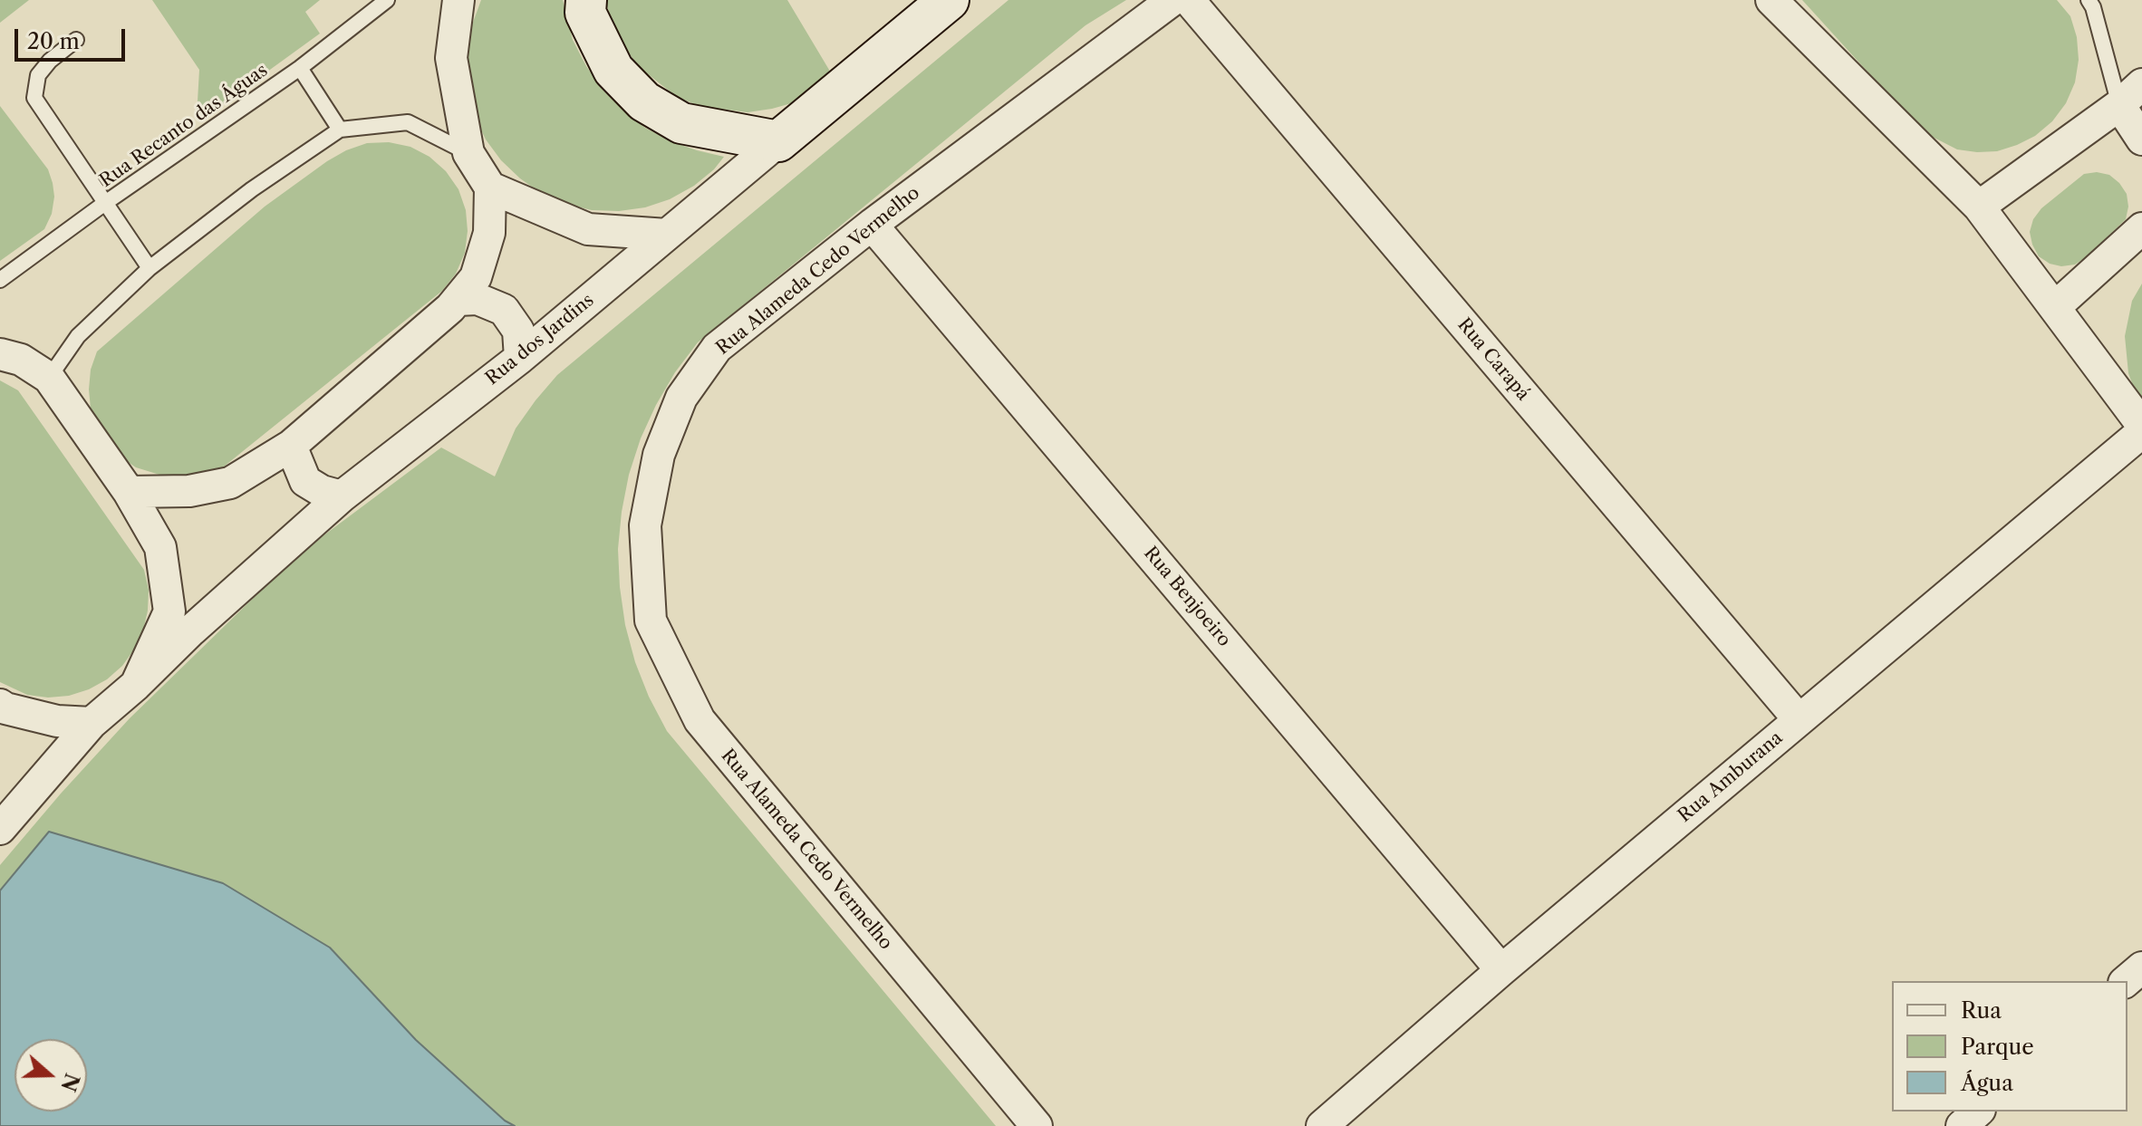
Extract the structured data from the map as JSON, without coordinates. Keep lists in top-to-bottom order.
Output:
{
  "streets": {
    "street": [
      "Rua Alameda Cedo Vermelho",
      "Rua dos Jardins",
      "Rua Carapá",
      "Rua Benjoeiro",
      "Rua Amburana"
    ],
    "lane": ["Rua Recanto das Águas"]
  },
  "crossings": [
    ["Rua Alameda Cedo Vermelho", "Rua Benjoeiro"],
    ["Rua Carapá", "Rua Amburana"],
    ["Rua Benjoeiro", "Rua Amburana"]
  ],
  "legend": ["Rua", "Parque", "Água"],
  "scale_bar": "20 m",
  "north": "right"
}
